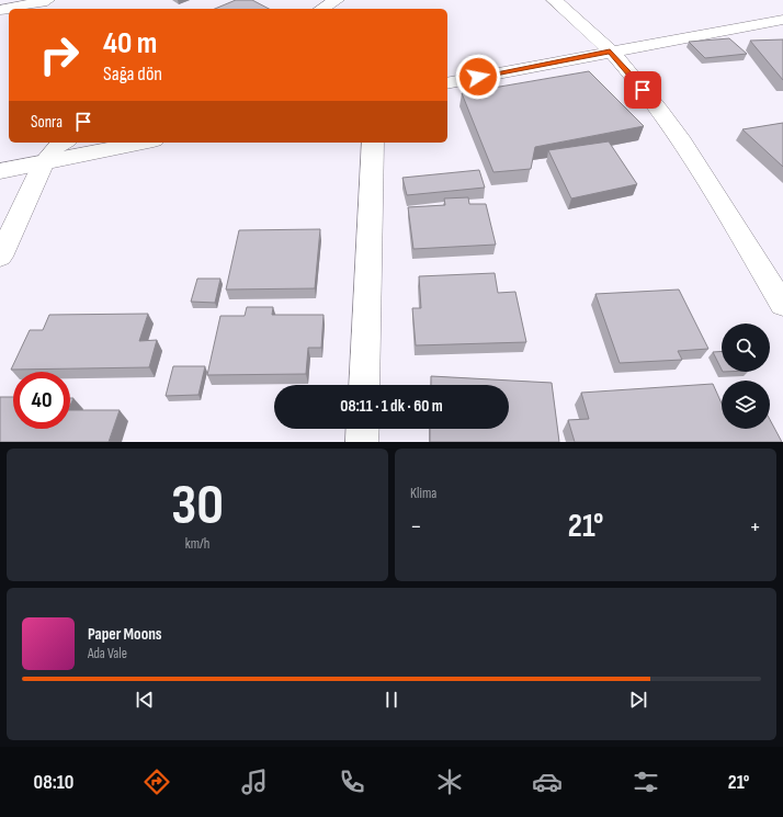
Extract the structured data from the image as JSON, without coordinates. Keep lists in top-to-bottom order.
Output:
{
  "page": {
    "turn": ["40 m", "Sağa dön"],
    "then": "Sonra",
    "limit": "40",
    "trip": "08:11 · 1 dk · 60 m",
    "tile": [
      ["30", "km/h"],
      "Klima"
    ],
    "heat": ["−", "21°", "+"],
    "song": ["Paper Moons", "Ada Vale"],
    "tabs": ["08:10", "21°"]
  }
}
